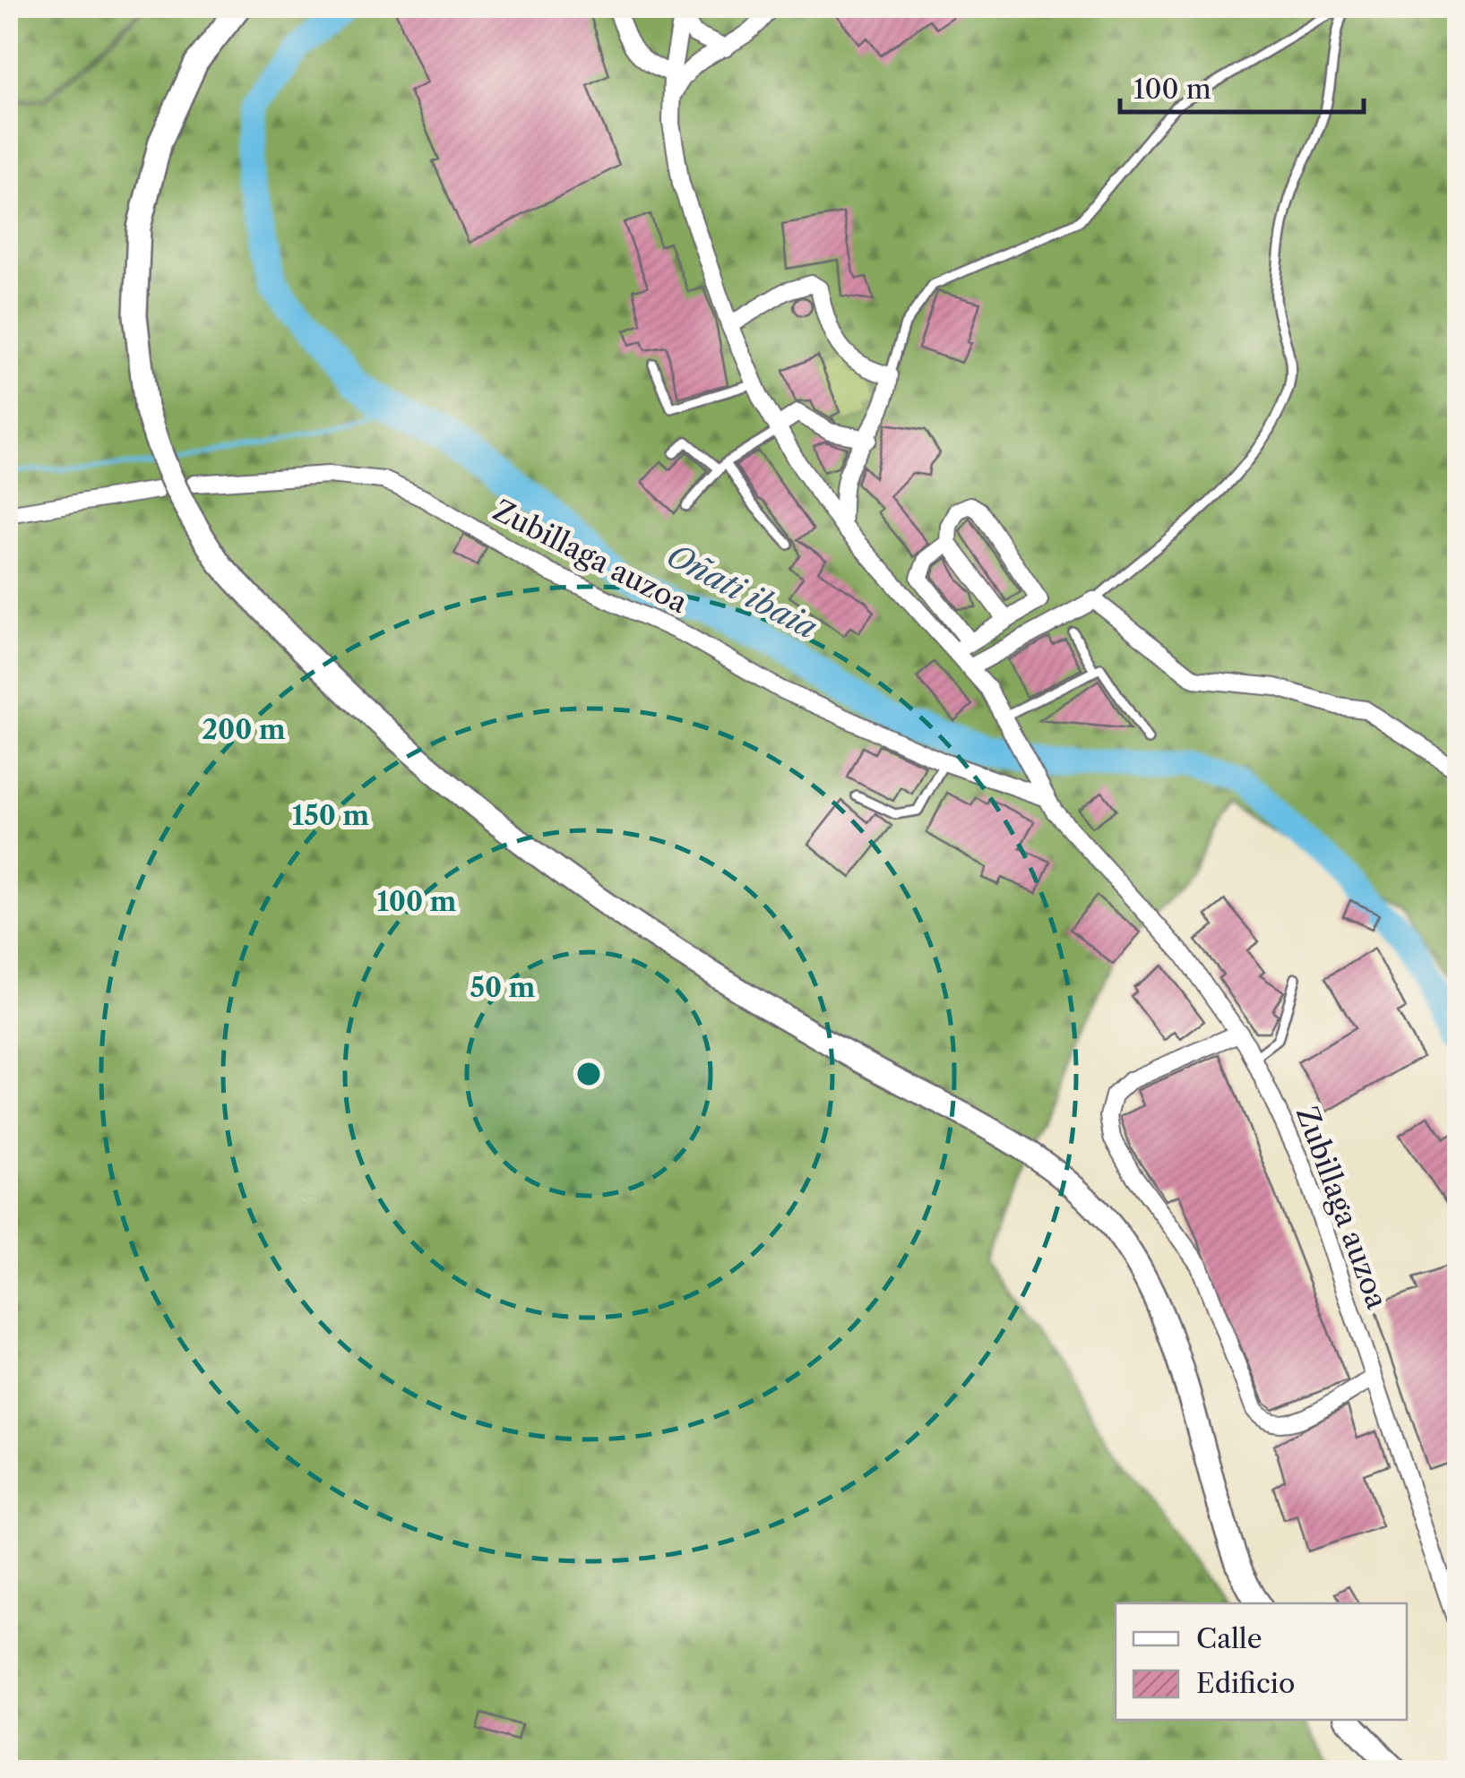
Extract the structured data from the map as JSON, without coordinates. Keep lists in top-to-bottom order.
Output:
{
  "streets": {
    "street": ["Zubillaga auzoa"]
  },
  "water": ["Oñati ibaia"],
  "legend": ["Calle", "Edificio"],
  "scale_bar": "100 m",
  "rings": [
    "200 m",
    "150 m",
    "100 m",
    "50 m"
  ]
}
